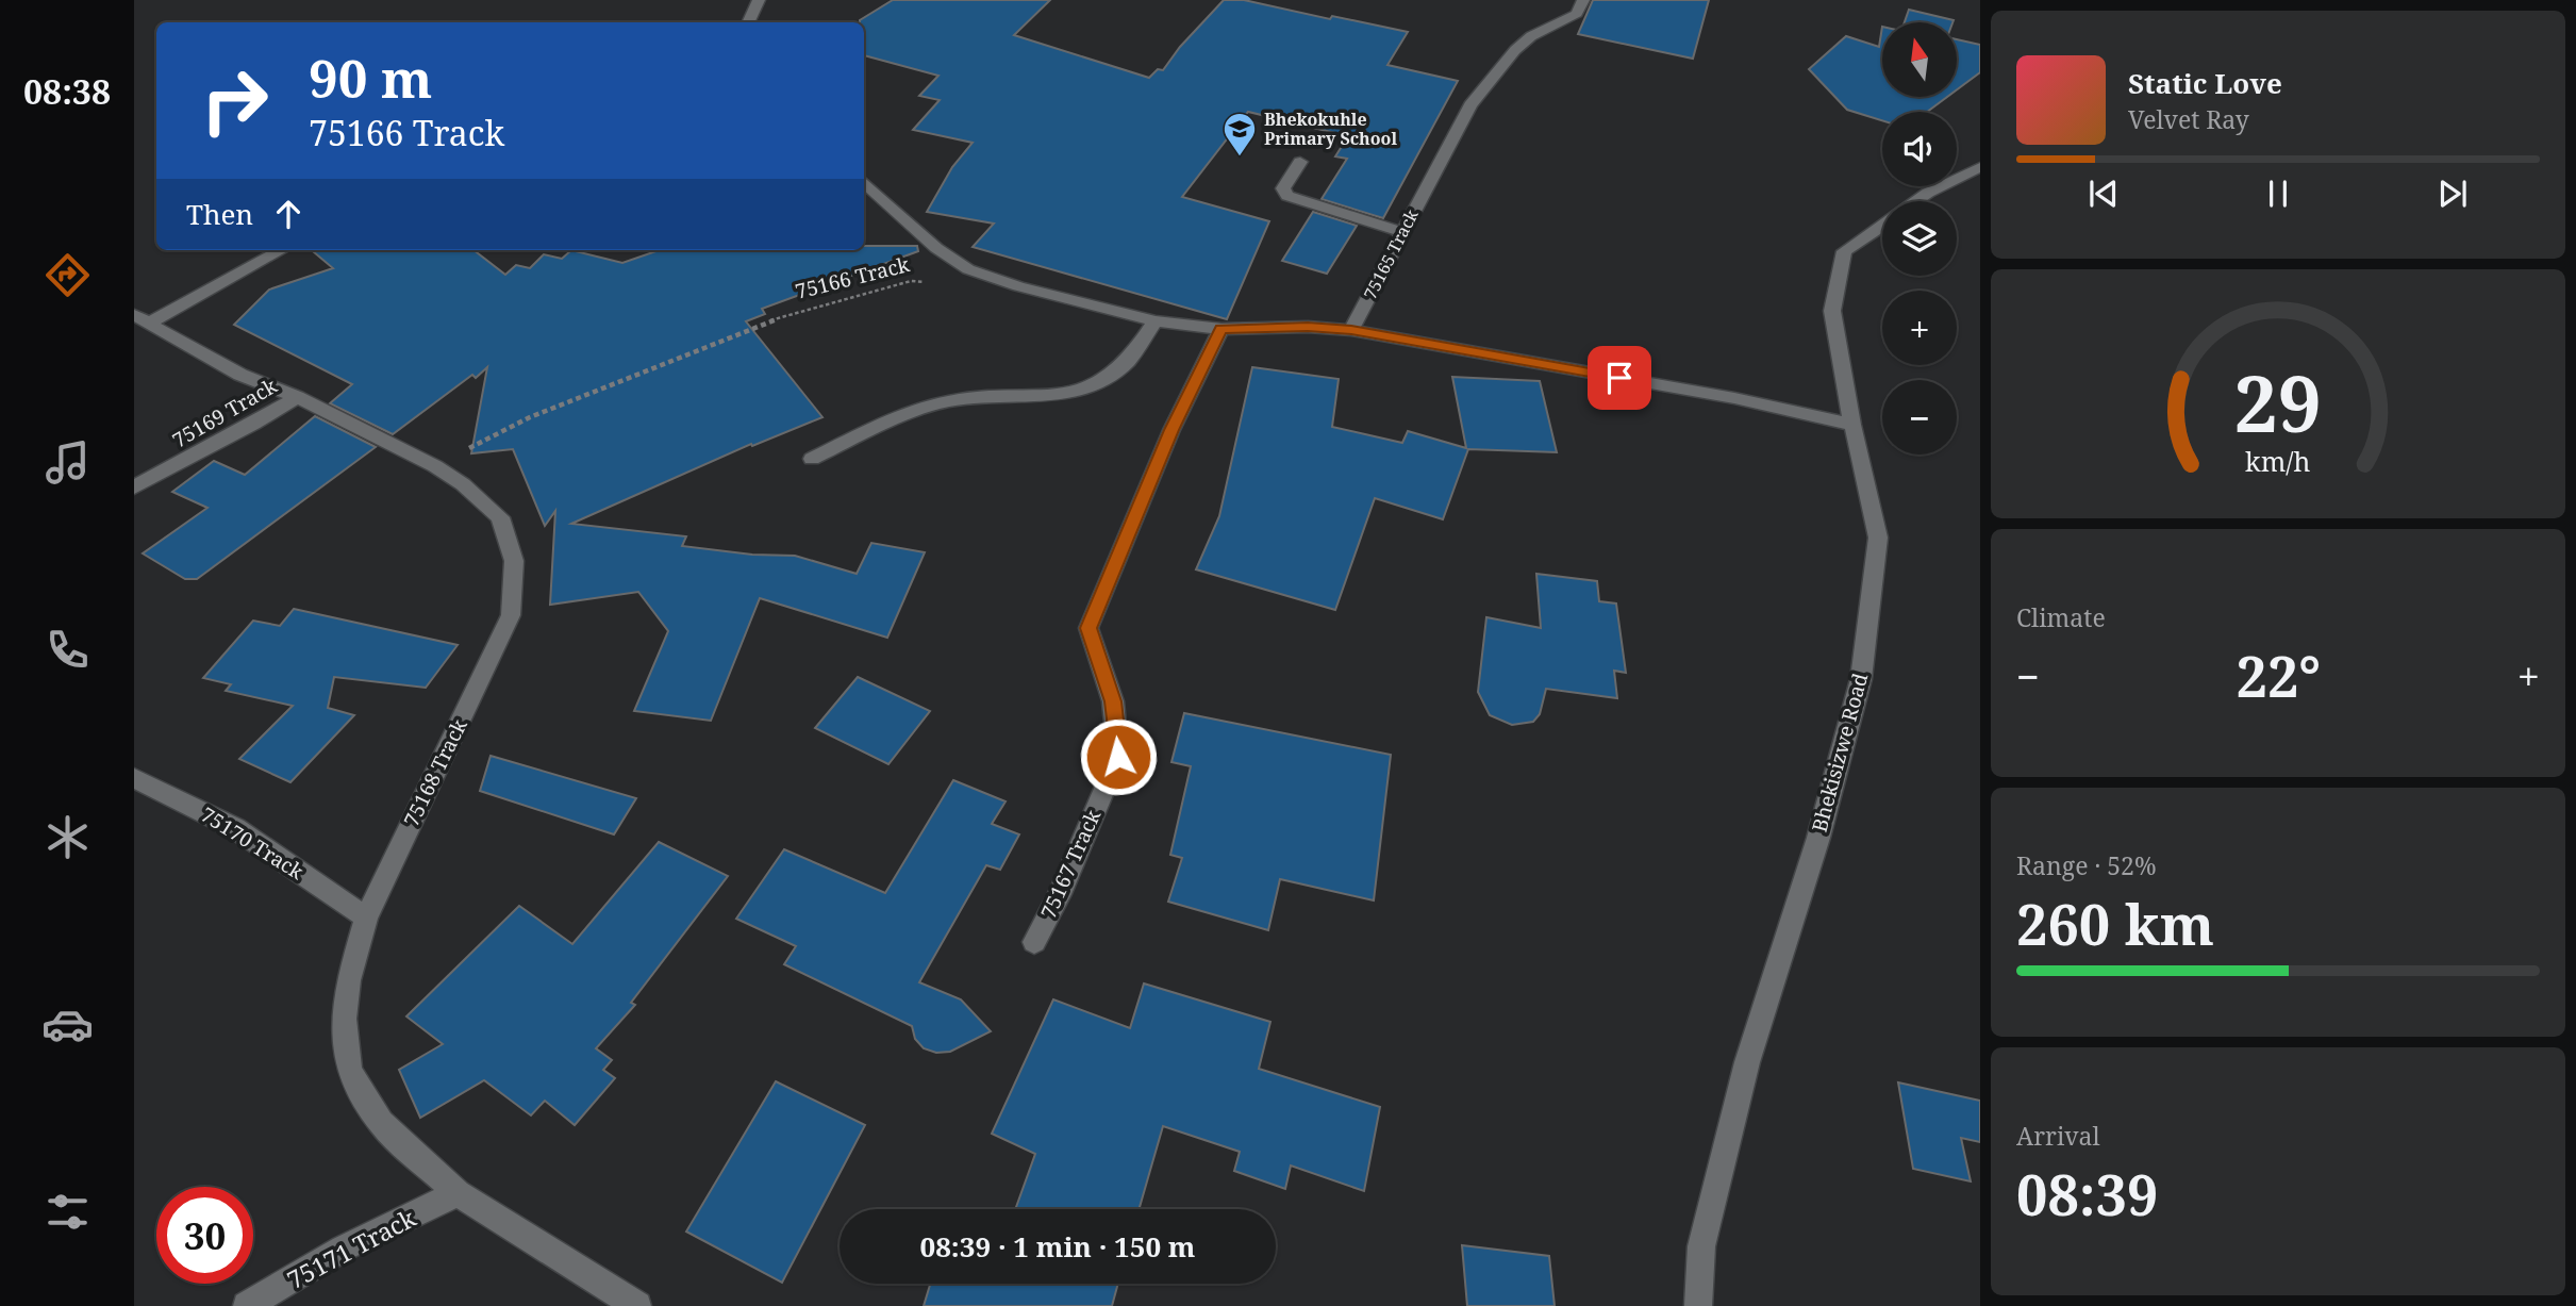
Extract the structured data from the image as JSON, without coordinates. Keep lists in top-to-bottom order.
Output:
{
  "streets": {
    "street": [
      "75165 Track",
      "75169 Track",
      "Bhekisizwe Road",
      "75168 Track",
      "75170 Track",
      "75167 Track",
      "75171 Track"
    ],
    "path": ["75166 Track"]
  },
  "crossings": [
    ["75166 Track", "75168 Track"],
    ["75169 Track", "75168 Track"],
    ["75168 Track", "75170 Track"],
    ["75168 Track", "75171 Track"]
  ],
  "places": {
    "school or university": ["Bhekokuhle Primary School"]
  },
  "north": "top",
  "page": {
    "tabs": "08:38",
    "map_buttons": ["+", "−"],
    "turn": ["90 m", "75166 Track"],
    "song": ["Static Love", "Velvet Ray"],
    "then": "Then",
    "tile": [
      "Climate",
      ["Range · 52%", "260 km"],
      ["Arrival", "08:39"]
    ],
    "heat": ["−", "22°", "+"],
    "limit": "30",
    "trip": "08:39 · 1 min · 150 m",
    "gauge": ["29", "km/h"]
  }
}
